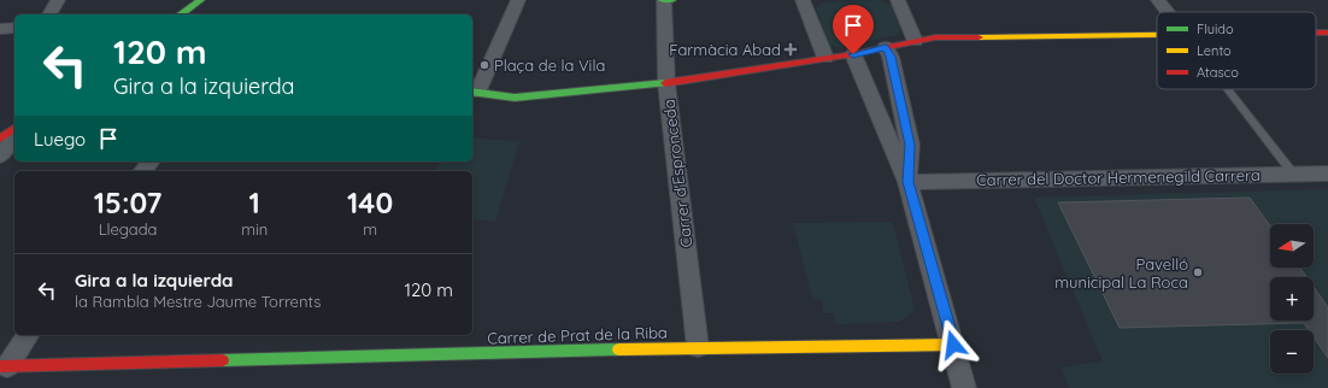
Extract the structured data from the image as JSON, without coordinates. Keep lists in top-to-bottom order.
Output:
{
  "streets": {
    "street": ["Carrer d'Espronceda", "Carrer del Doctor Hermenegild Carrera", "Carrer de Prat de la Riba"]
  },
  "crossings": [
    ["Carrer d'Espronceda", "Carrer de Prat de la Riba"]
  ],
  "places": {
    "health": ["Farmàcia Abad"],
    "other": ["Plaça de la Vila", "Pavelló municipal La Roca"]
  },
  "legend": ["Fluido", "Lento", "Atasco"],
  "north": "left",
  "page": {
    "turn": ["120 m", "Gira a la izquierda"],
    "then": "Luego",
    "eta": [
      "15:07",
      "Llegada",
      "1",
      "min",
      "140",
      "m"
    ],
    "map_buttons": ["+", "−"],
    "list": [
      {
        "name": "Gira a la izquierda",
        "note": "la Rambla Mestre Jaume Torrents",
        "value": "120 m"
      }
    ]
  }
}
